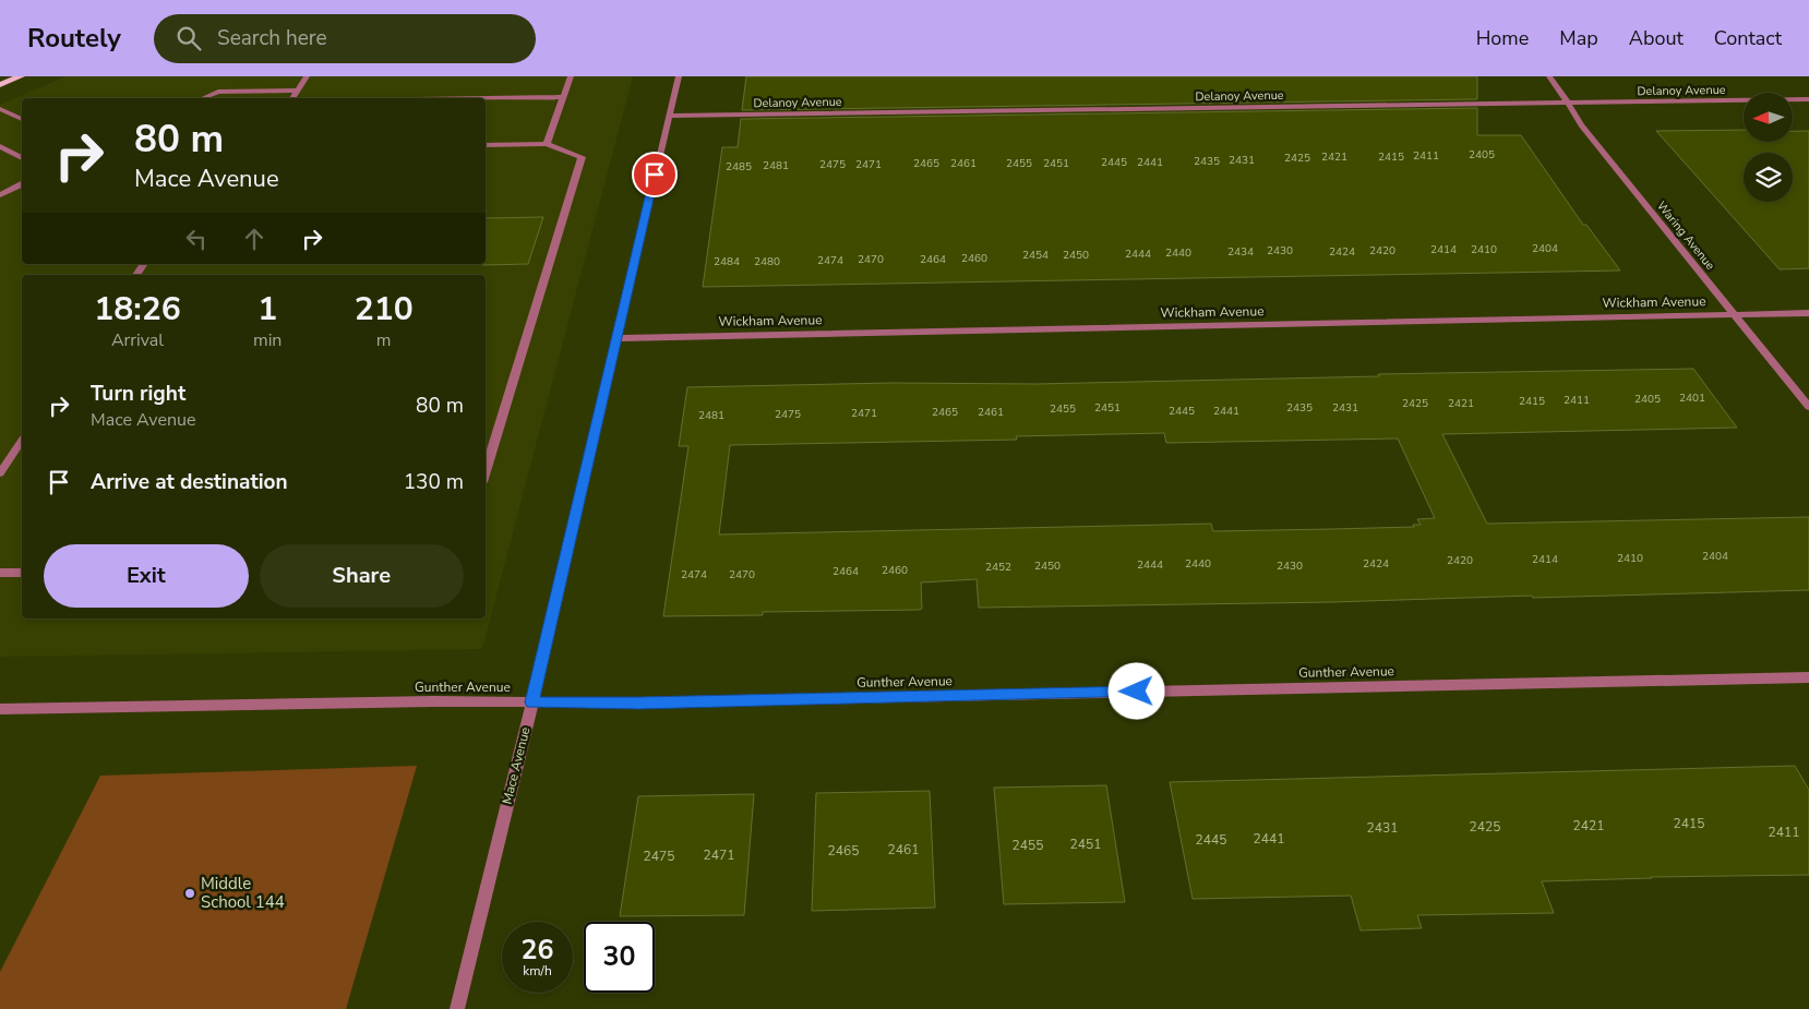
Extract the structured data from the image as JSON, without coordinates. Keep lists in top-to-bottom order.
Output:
{
  "streets": {
    "street": [
      "Delanoy Avenue",
      "Waring Avenue",
      "Wickham Avenue",
      "Gunther Avenue",
      "Mace Avenue"
    ]
  },
  "crossings": [
    ["Delanoy Avenue", "Waring Avenue"],
    ["Delanoy Avenue", "Mace Avenue"],
    ["Waring Avenue", "Wickham Avenue"],
    ["Wickham Avenue", "Mace Avenue"],
    ["Gunther Avenue", "Mace Avenue"]
  ],
  "places": ["Middle School 144"],
  "house_numbers": [
    "2405",
    "2411",
    "2421",
    "2415",
    "2425",
    "2431",
    "2435",
    "2445",
    "2441",
    "2465",
    "2461",
    "2455",
    "2451",
    "2475",
    "2471",
    "2481",
    "2485",
    "2404",
    "2414",
    "2410",
    "2430",
    "2420",
    "2434",
    "2424",
    "2440",
    "2444",
    "2454",
    "2450",
    "2460",
    "2470",
    "2464",
    "2474",
    "2484",
    "2480",
    "2401",
    "2405",
    "2411",
    "2415",
    "2425",
    "2421",
    "2451",
    "2435",
    "2431",
    "2455",
    "2445",
    "2441",
    "2465",
    "2461",
    "2471",
    "2475",
    "2481",
    "2404",
    "2410",
    "2414",
    "2420",
    "2440",
    "2424",
    "2444",
    "2450",
    "2430",
    "2452",
    "2460",
    "2464",
    "2474",
    "2470",
    "2415",
    "2421",
    "2425",
    "2431",
    "2411",
    "2441",
    "2445",
    "2451",
    "2455",
    "2461",
    "2465",
    "2471",
    "2475"
  ],
  "north": "left",
  "page": {
    "header": "Routely",
    "search": "Search here",
    "nav": [
      "Home",
      "Map",
      "About",
      "Contact"
    ],
    "turn": ["80 m", "Mace Avenue"],
    "eta": [
      "18:26",
      "Arrival",
      "1",
      "min",
      "210",
      "m"
    ],
    "list": [
      {
        "name": "Turn right",
        "note": "Mace Avenue",
        "value": "80 m"
      },
      {
        "name": "Arrive at destination",
        "value": "130 m"
      }
    ],
    "buttons": ["Exit", "Share"],
    "speed": "26 km/h",
    "limit": "30"
  }
}
